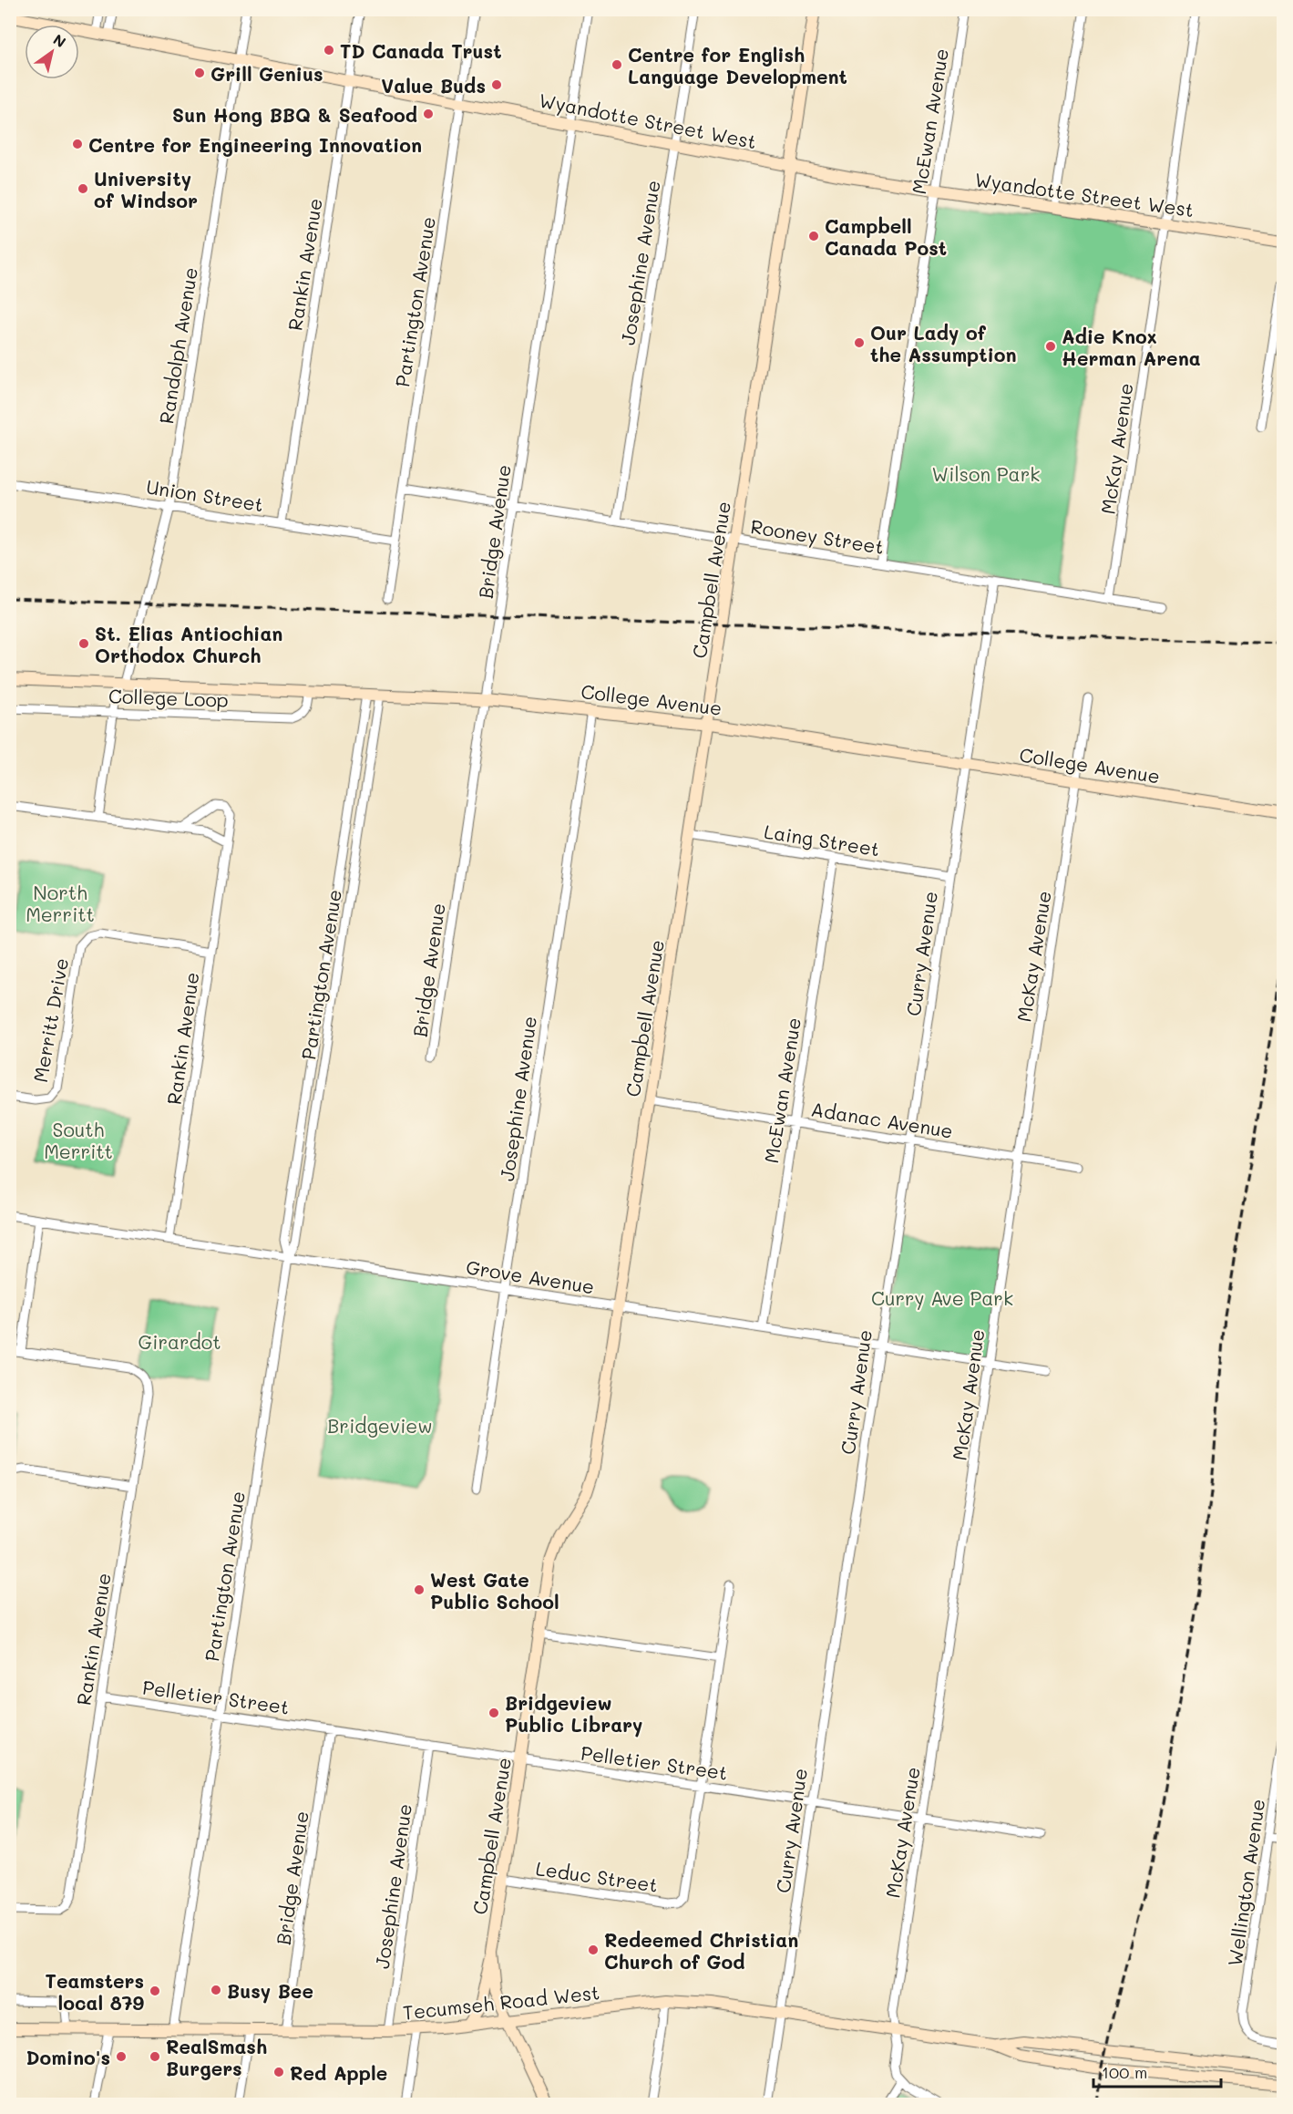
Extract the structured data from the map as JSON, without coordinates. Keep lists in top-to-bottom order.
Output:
{
  "streets": {
    "street": [
      "Wyandotte Street West",
      "McEwan Avenue",
      "Josephine Avenue",
      "Rankin Avenue",
      "Partington Avenue",
      "Randolph Avenue",
      "McKay Avenue",
      "Union Street",
      "Bridge Avenue",
      "Rooney Street",
      "Campbell Avenue",
      "College Loop",
      "College Avenue",
      "Laing Street",
      "Curry Avenue",
      "Merritt Drive",
      "Adanac Avenue",
      "Grove Avenue",
      "Pelletier Street",
      "Leduc Street",
      "Wellington Avenue",
      "Tecumseh Road West"
    ]
  },
  "crossings": [
    ["Wyandotte Street West", "McEwan Avenue"],
    ["Wyandotte Street West", "Josephine Avenue"],
    ["Wyandotte Street West", "Rankin Avenue"],
    ["Wyandotte Street West", "Partington Avenue"],
    ["Wyandotte Street West", "Randolph Avenue"],
    ["Wyandotte Street West", "McKay Avenue"],
    ["Wyandotte Street West", "Bridge Avenue"],
    ["Wyandotte Street West", "Campbell Avenue"],
    ["McEwan Avenue", "Rooney Street"],
    ["McEwan Avenue", "Laing Street"],
    ["McEwan Avenue", "Adanac Avenue"],
    ["McEwan Avenue", "Grove Avenue"],
    ["Josephine Avenue", "Rooney Street"],
    ["Josephine Avenue", "College Avenue"],
    ["Josephine Avenue", "Grove Avenue"],
    ["Josephine Avenue", "Pelletier Street"],
    ["Josephine Avenue", "Tecumseh Road West"],
    ["Rankin Avenue", "Union Street"],
    ["Rankin Avenue", "Merritt Drive"],
    ["Rankin Avenue", "Grove Avenue"],
    ["Rankin Avenue", "Pelletier Street"],
    ["Partington Avenue", "Union Street"],
    ["Partington Avenue", "Rooney Street"],
    ["Partington Avenue", "College Avenue"],
    ["Partington Avenue", "Grove Avenue"],
    ["Partington Avenue", "Pelletier Street"],
    ["Partington Avenue", "Tecumseh Road West"],
    ["Randolph Avenue", "Union Street"],
    ["Randolph Avenue", "College Loop"],
    ["Randolph Avenue", "College Avenue"],
    ["McKay Avenue", "Rooney Street"],
    ["McKay Avenue", "College Avenue"],
    ["McKay Avenue", "Adanac Avenue"],
    ["McKay Avenue", "Grove Avenue"],
    ["McKay Avenue", "Pelletier Street"],
    ["McKay Avenue", "Tecumseh Road West"],
    ["Bridge Avenue", "Rooney Street"],
    ["Bridge Avenue", "College Avenue"],
    ["Bridge Avenue", "Pelletier Street"],
    ["Bridge Avenue", "Tecumseh Road West"],
    ["Rooney Street", "Campbell Avenue"],
    ["Rooney Street", "Curry Avenue"],
    ["Campbell Avenue", "College Avenue"],
    ["Campbell Avenue", "Laing Street"],
    ["Campbell Avenue", "Adanac Avenue"],
    ["Campbell Avenue", "Grove Avenue"],
    ["Campbell Avenue", "Pelletier Street"],
    ["Campbell Avenue", "Leduc Street"],
    ["Campbell Avenue", "Tecumseh Road West"],
    ["College Loop", "College Avenue"],
    ["College Avenue", "Curry Avenue"],
    ["Laing Street", "Curry Avenue"],
    ["Curry Avenue", "Adanac Avenue"],
    ["Curry Avenue", "Grove Avenue"],
    ["Curry Avenue", "Pelletier Street"],
    ["Curry Avenue", "Tecumseh Road West"],
    ["Pelletier Street", "Leduc Street"]
  ],
  "parks": [
    "Wilson Park",
    "North Merritt",
    "South Merritt",
    "Curry Ave Park",
    "Girardot",
    "Bridgeview"
  ],
  "places": [
    "TD Canada Trust",
    "Centre for English Language Development",
    "Grill Genius",
    "Value Buds",
    "Sun Hong BBQ & Seafood",
    "Centre for Engineering Innovation",
    "University of Windsor",
    "Campbell Canada Post",
    "Our Lady of the Assumption",
    "Adie Knox Herman Arena",
    "St. Elias Antiochian Orthodox Church",
    "West Gate Public School",
    "Bridgeview Public Library",
    "Redeemed Christian Church of God",
    "Busy Bee",
    "Teamsters local 879",
    "Domino's",
    "RealSmash Burgers",
    "Red Apple"
  ],
  "scale_bar": "100 m",
  "north": "top right"
}
